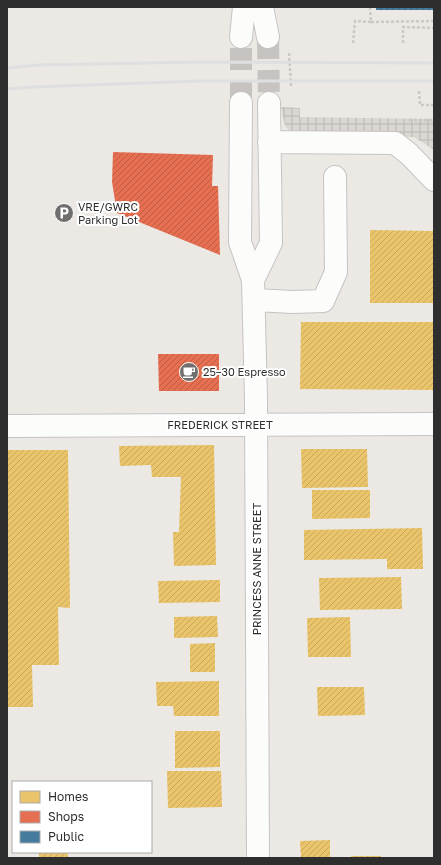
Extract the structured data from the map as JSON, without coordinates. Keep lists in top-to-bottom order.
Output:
{
  "streets": {
    "street": ["FREDERICK STREET", "PRINCESS ANNE STREET"]
  },
  "crossings": [
    ["FREDERICK STREET", "PRINCESS ANNE STREET"]
  ],
  "places": {
    "parking": ["VRE/GWRC Parking Lot"],
    "cafe": ["25–30 Espresso"]
  },
  "legend": ["Homes", "Shops", "Public"]
}
